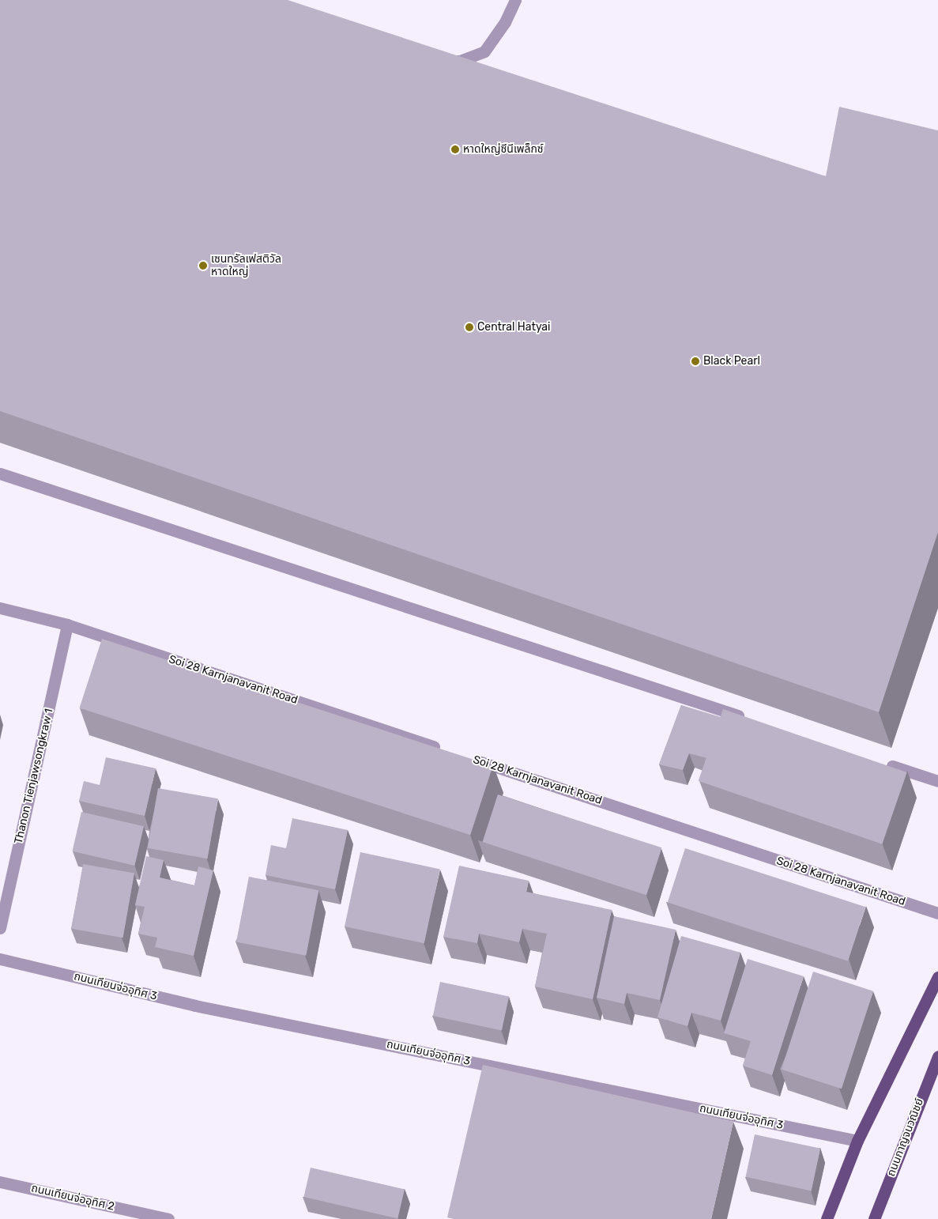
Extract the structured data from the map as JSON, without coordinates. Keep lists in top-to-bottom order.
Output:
{
  "streets": {
    "main road": ["ถนนกาญจนวณิชย์"],
    "street": [
      "Soi 28 Karnjanavanit Road",
      "Thanon Tienjawsongkraw 1",
      "ถนนเทียนจ่ออุทิศ 3",
      "ถนนเทียนจ่ออุทิศ 2"
    ]
  },
  "crossings": [
    ["Soi 28 Karnjanavanit Road", "Thanon Tienjawsongkraw 1"]
  ],
  "places": [
    "หาดใหญ่ซีนีเพล็กซ์",
    "เซนทรัลเฟสติวัล หาดใหญ่",
    "Central Hatyai",
    "Black Pearl"
  ]
}
